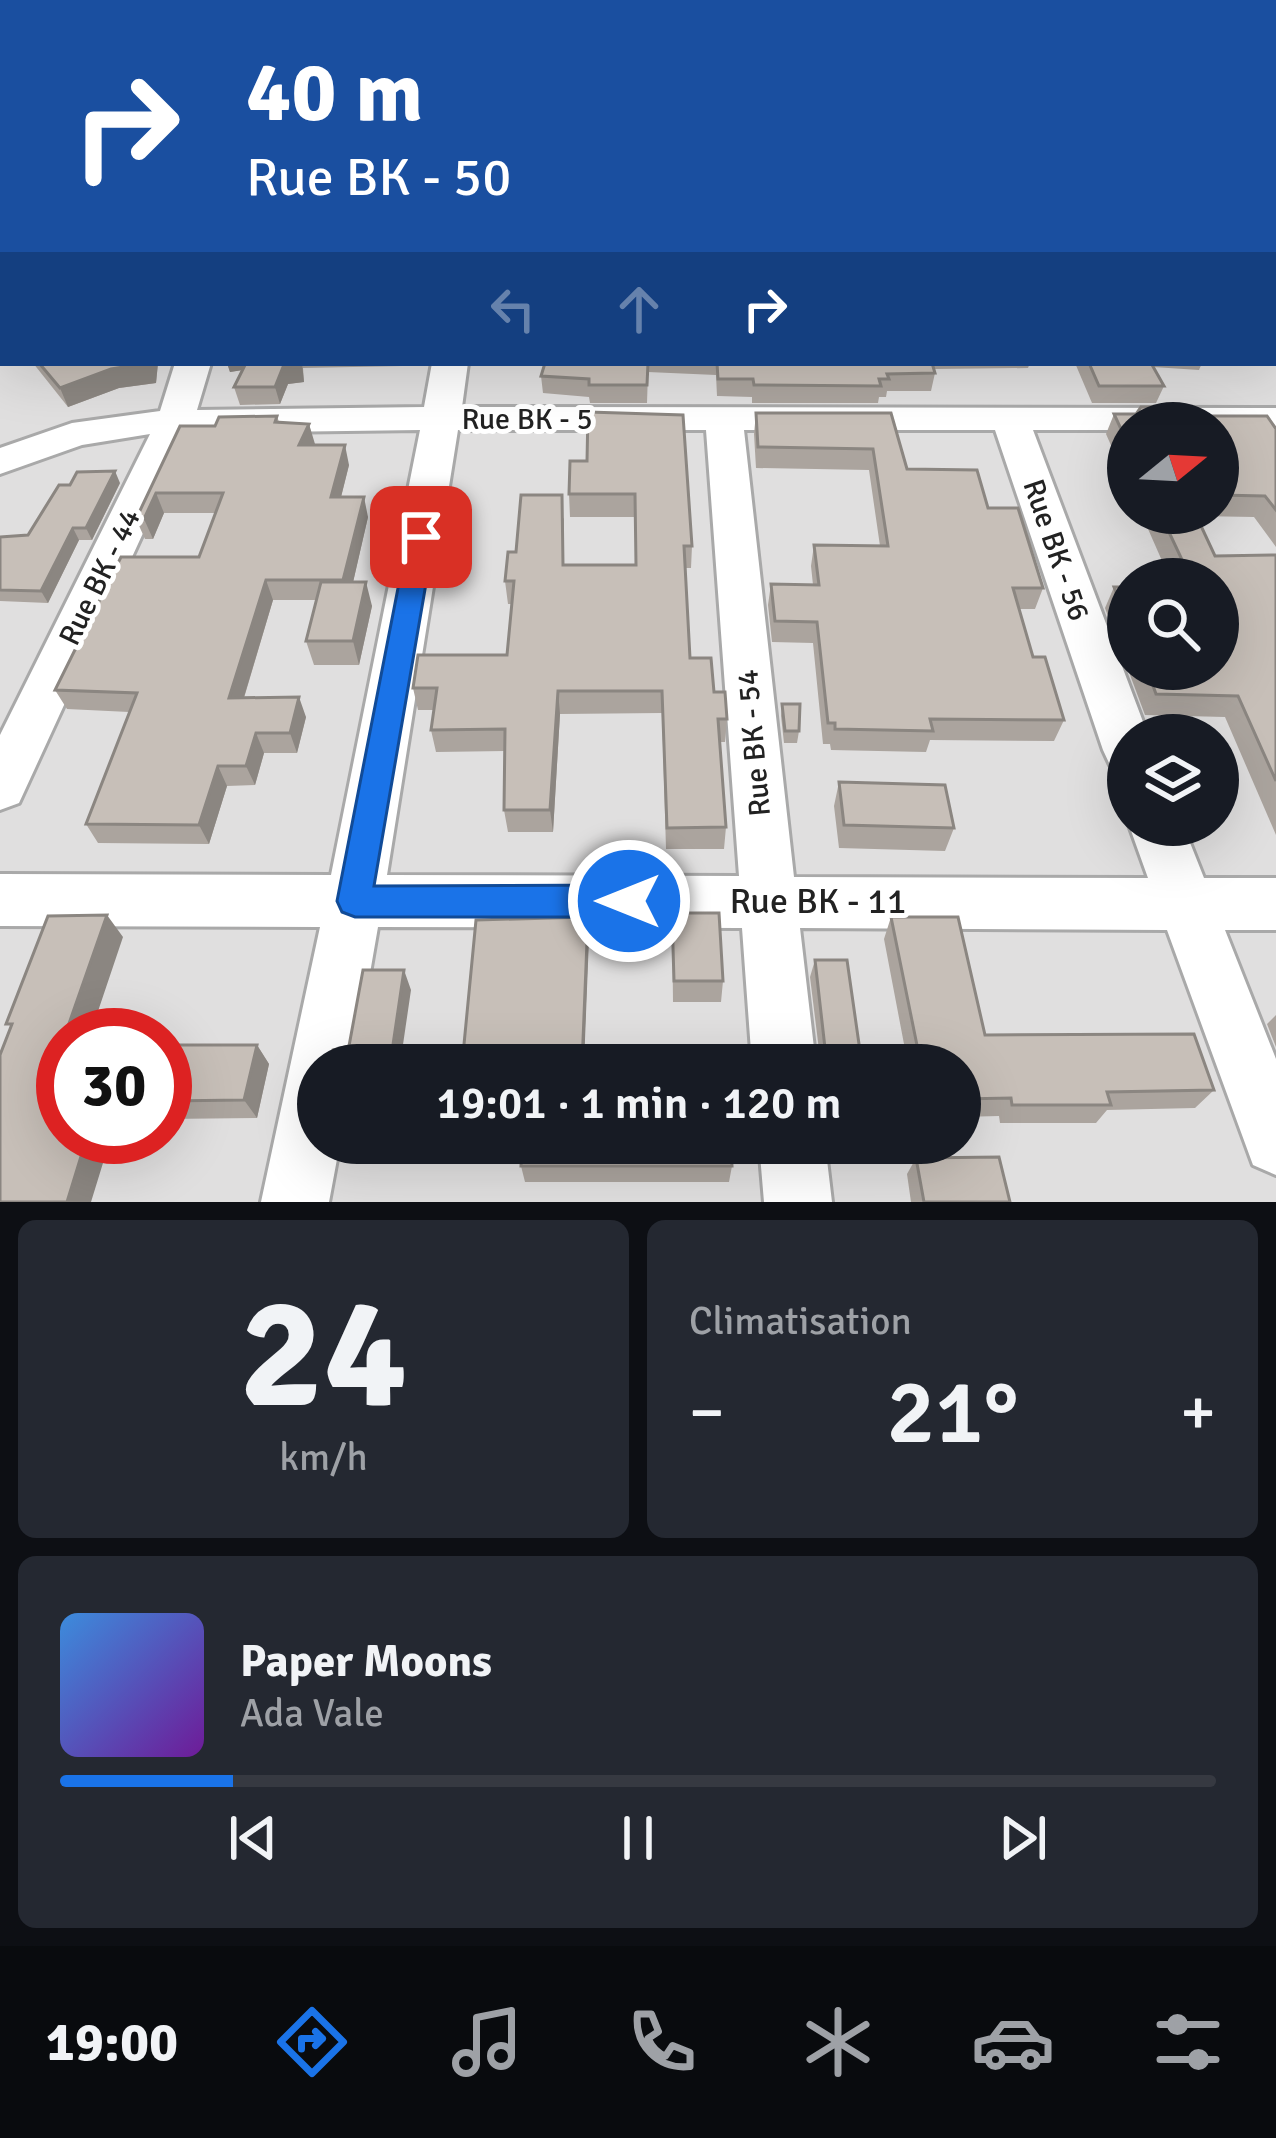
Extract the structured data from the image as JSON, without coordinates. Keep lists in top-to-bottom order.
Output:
{
  "streets": {
    "street": [
      "Rue BK - 5",
      "Rue BK - 56",
      "Rue BK - 44",
      "Rue BK - 54",
      "Rue BK - 11"
    ]
  },
  "crossings": [
    ["Rue BK - 5", "Rue BK - 56"],
    ["Rue BK - 5", "Rue BK - 44"],
    ["Rue BK - 5", "Rue BK - 54"],
    ["Rue BK - 54", "Rue BK - 11"]
  ],
  "north": "right",
  "page": {
    "turn": ["40 m", "Rue BK - 50"],
    "limit": "30",
    "trip": "19:01 · 1 min · 120 m",
    "tile": [
      ["24", "km/h"],
      "Climatisation"
    ],
    "heat": ["−", "21°", "+"],
    "song": ["Paper Moons", "Ada Vale"],
    "tabs": "19:00"
  }
}
